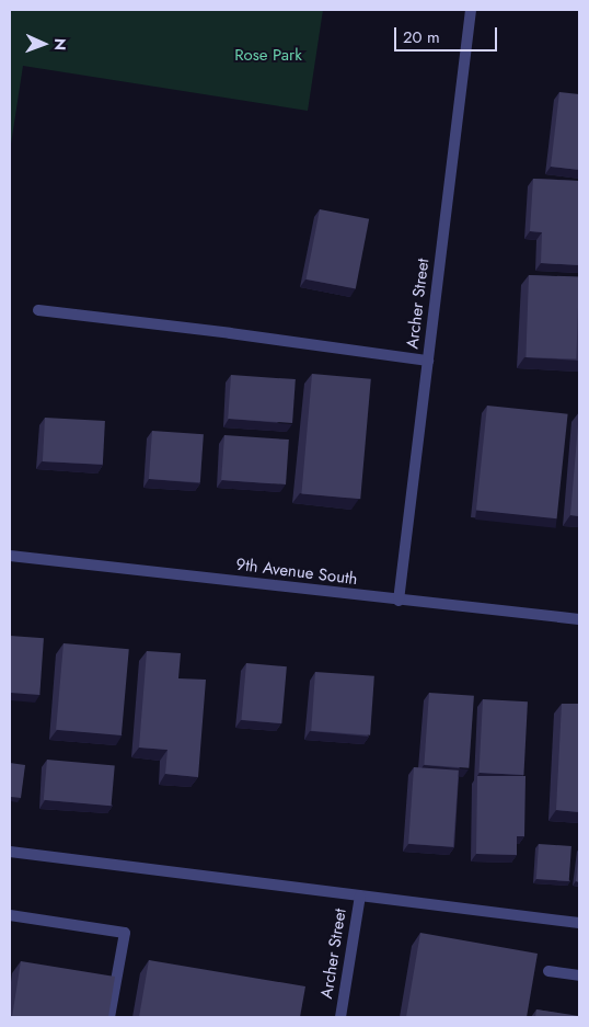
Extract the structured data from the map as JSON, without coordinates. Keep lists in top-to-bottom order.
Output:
{
  "streets": {
    "street": ["Archer Street", "9th Avenue South"]
  },
  "crossings": [
    ["Archer Street", "9th Avenue South"]
  ],
  "parks": ["Rose Park"],
  "scale_bar": "20 m",
  "north": "right"
}
